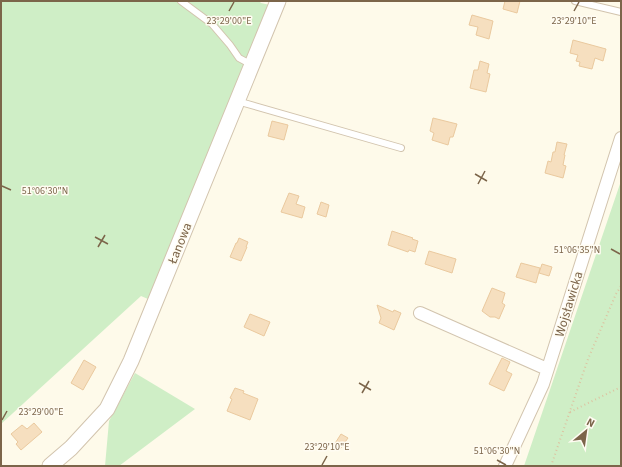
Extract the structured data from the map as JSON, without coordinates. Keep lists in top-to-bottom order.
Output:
{
  "streets": {
    "street": ["Łanowa", "Wojsławicka"]
  },
  "north": "top right",
  "coordinates": [
    "23°29'00\"E",
    "23°29'10\"E",
    "51°06'30\"N",
    "51°06'35\"N"
  ]
}
